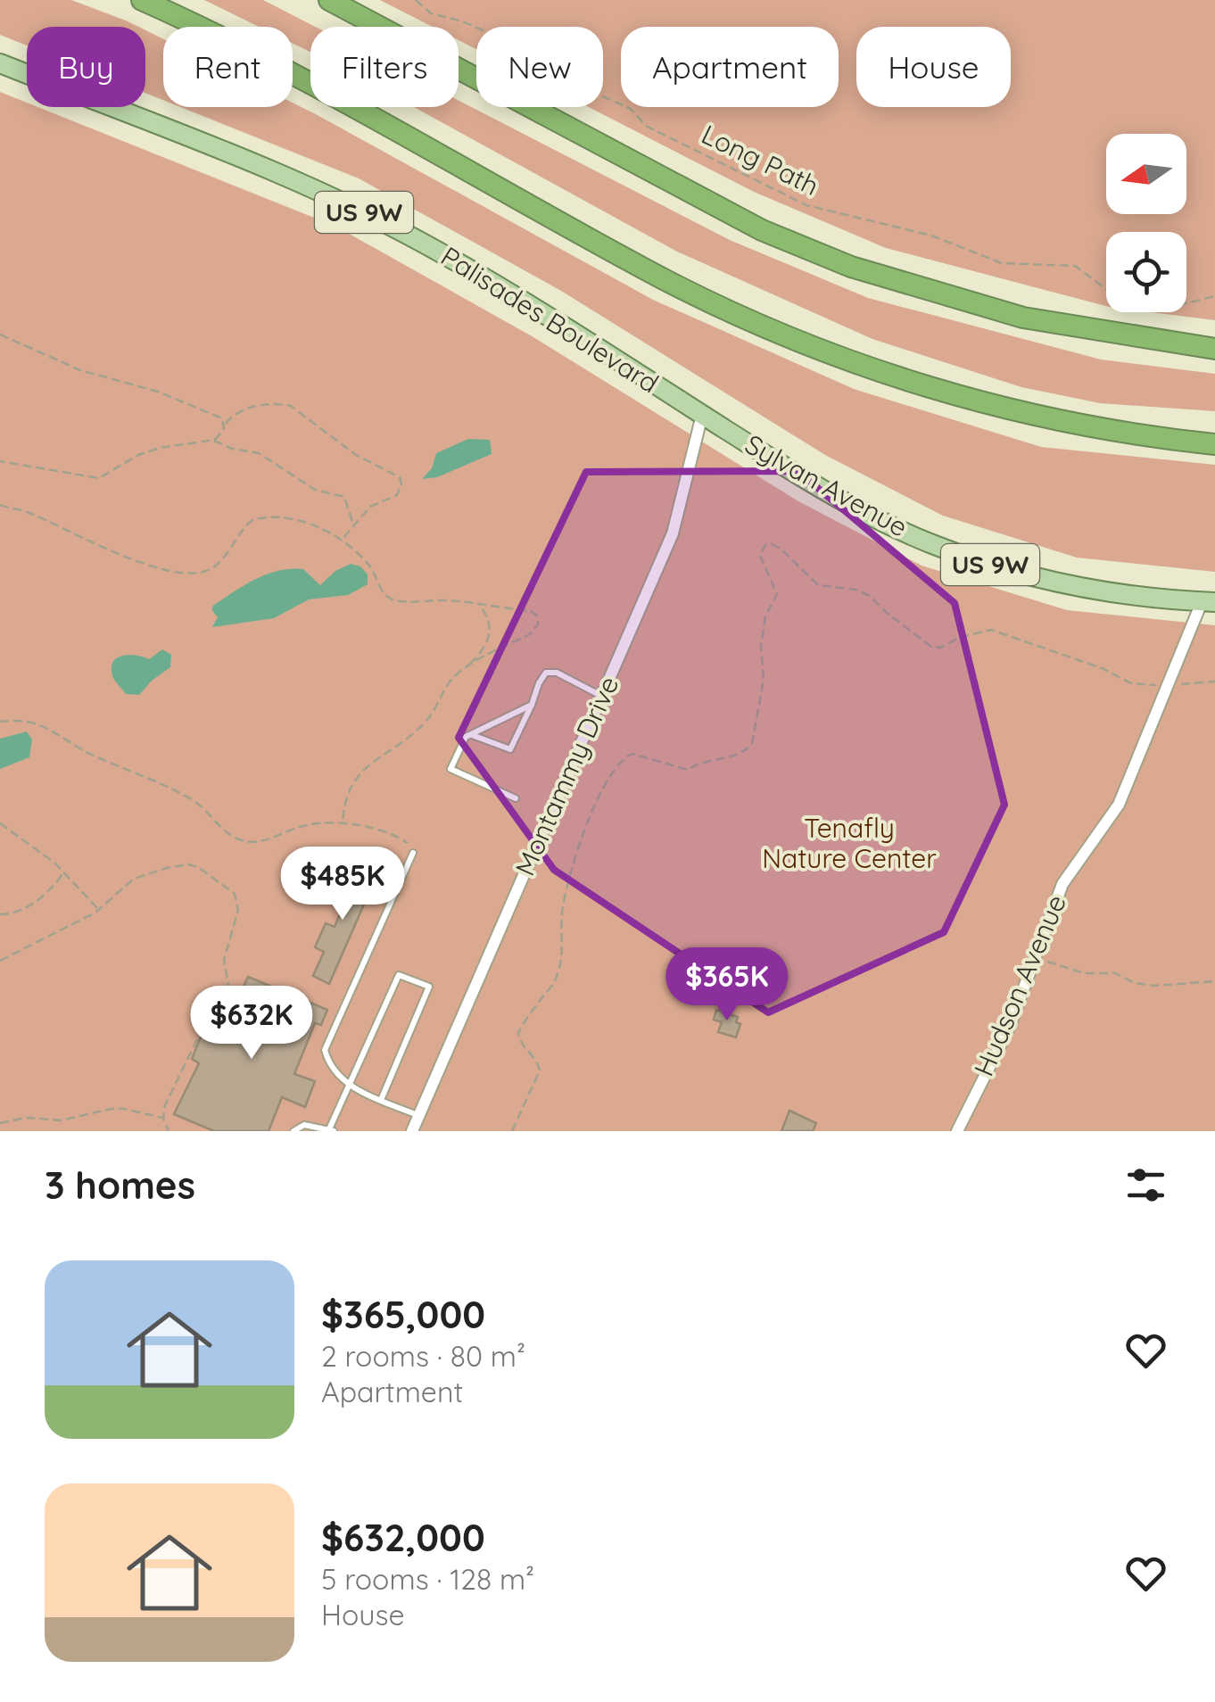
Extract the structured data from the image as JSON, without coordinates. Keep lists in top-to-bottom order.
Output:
{
  "streets": {
    "main road": ["US 9W", "Palisades Boulevard", "Sylvan Avenue"],
    "street": ["Montammy Drive", "Hudson Avenue"],
    "path": ["Long Path"]
  },
  "crossings": [
    ["Palisades Boulevard", "Sylvan Avenue"],
    ["Palisades Boulevard", "Montammy Drive"],
    ["Sylvan Avenue", "Montammy Drive"],
    ["Sylvan Avenue", "Hudson Avenue"]
  ],
  "parks": ["Tenafly Nature Center"],
  "north": "left",
  "page": {
    "chip": [
      "Buy",
      "Rent",
      "Filters",
      "New",
      "Apartment",
      "House"
    ],
    "price": ["$485K", "$365K", "$632K"],
    "heading": "3 homes",
    "list": [
      {
        "name": "$365,000",
        "note": "2 rooms · 80 m² · Apartment"
      },
      {
        "name": "$632,000",
        "note": "5 rooms · 128 m² · House"
      }
    ]
  }
}
